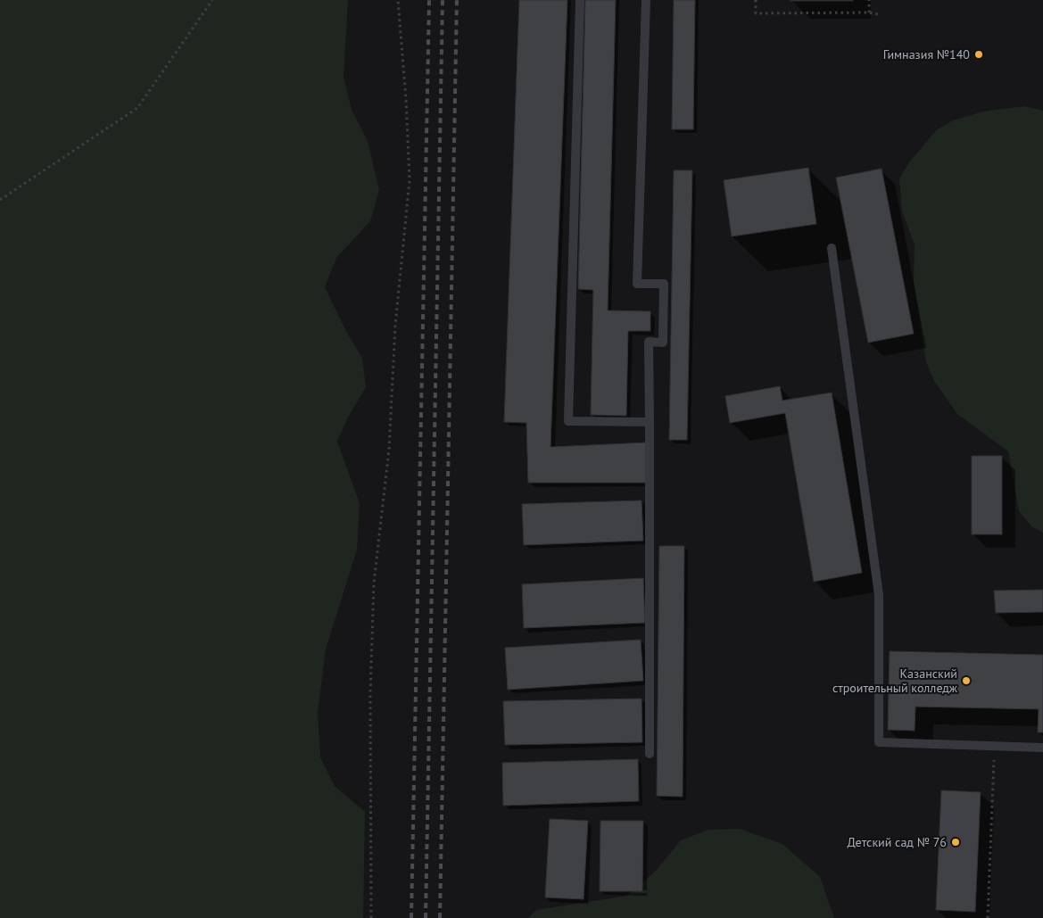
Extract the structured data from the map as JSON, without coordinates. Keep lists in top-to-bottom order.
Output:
{
  "places": ["Гимназия №140", "Казанский строительный колледж", "Детский сад № 76"]
}
